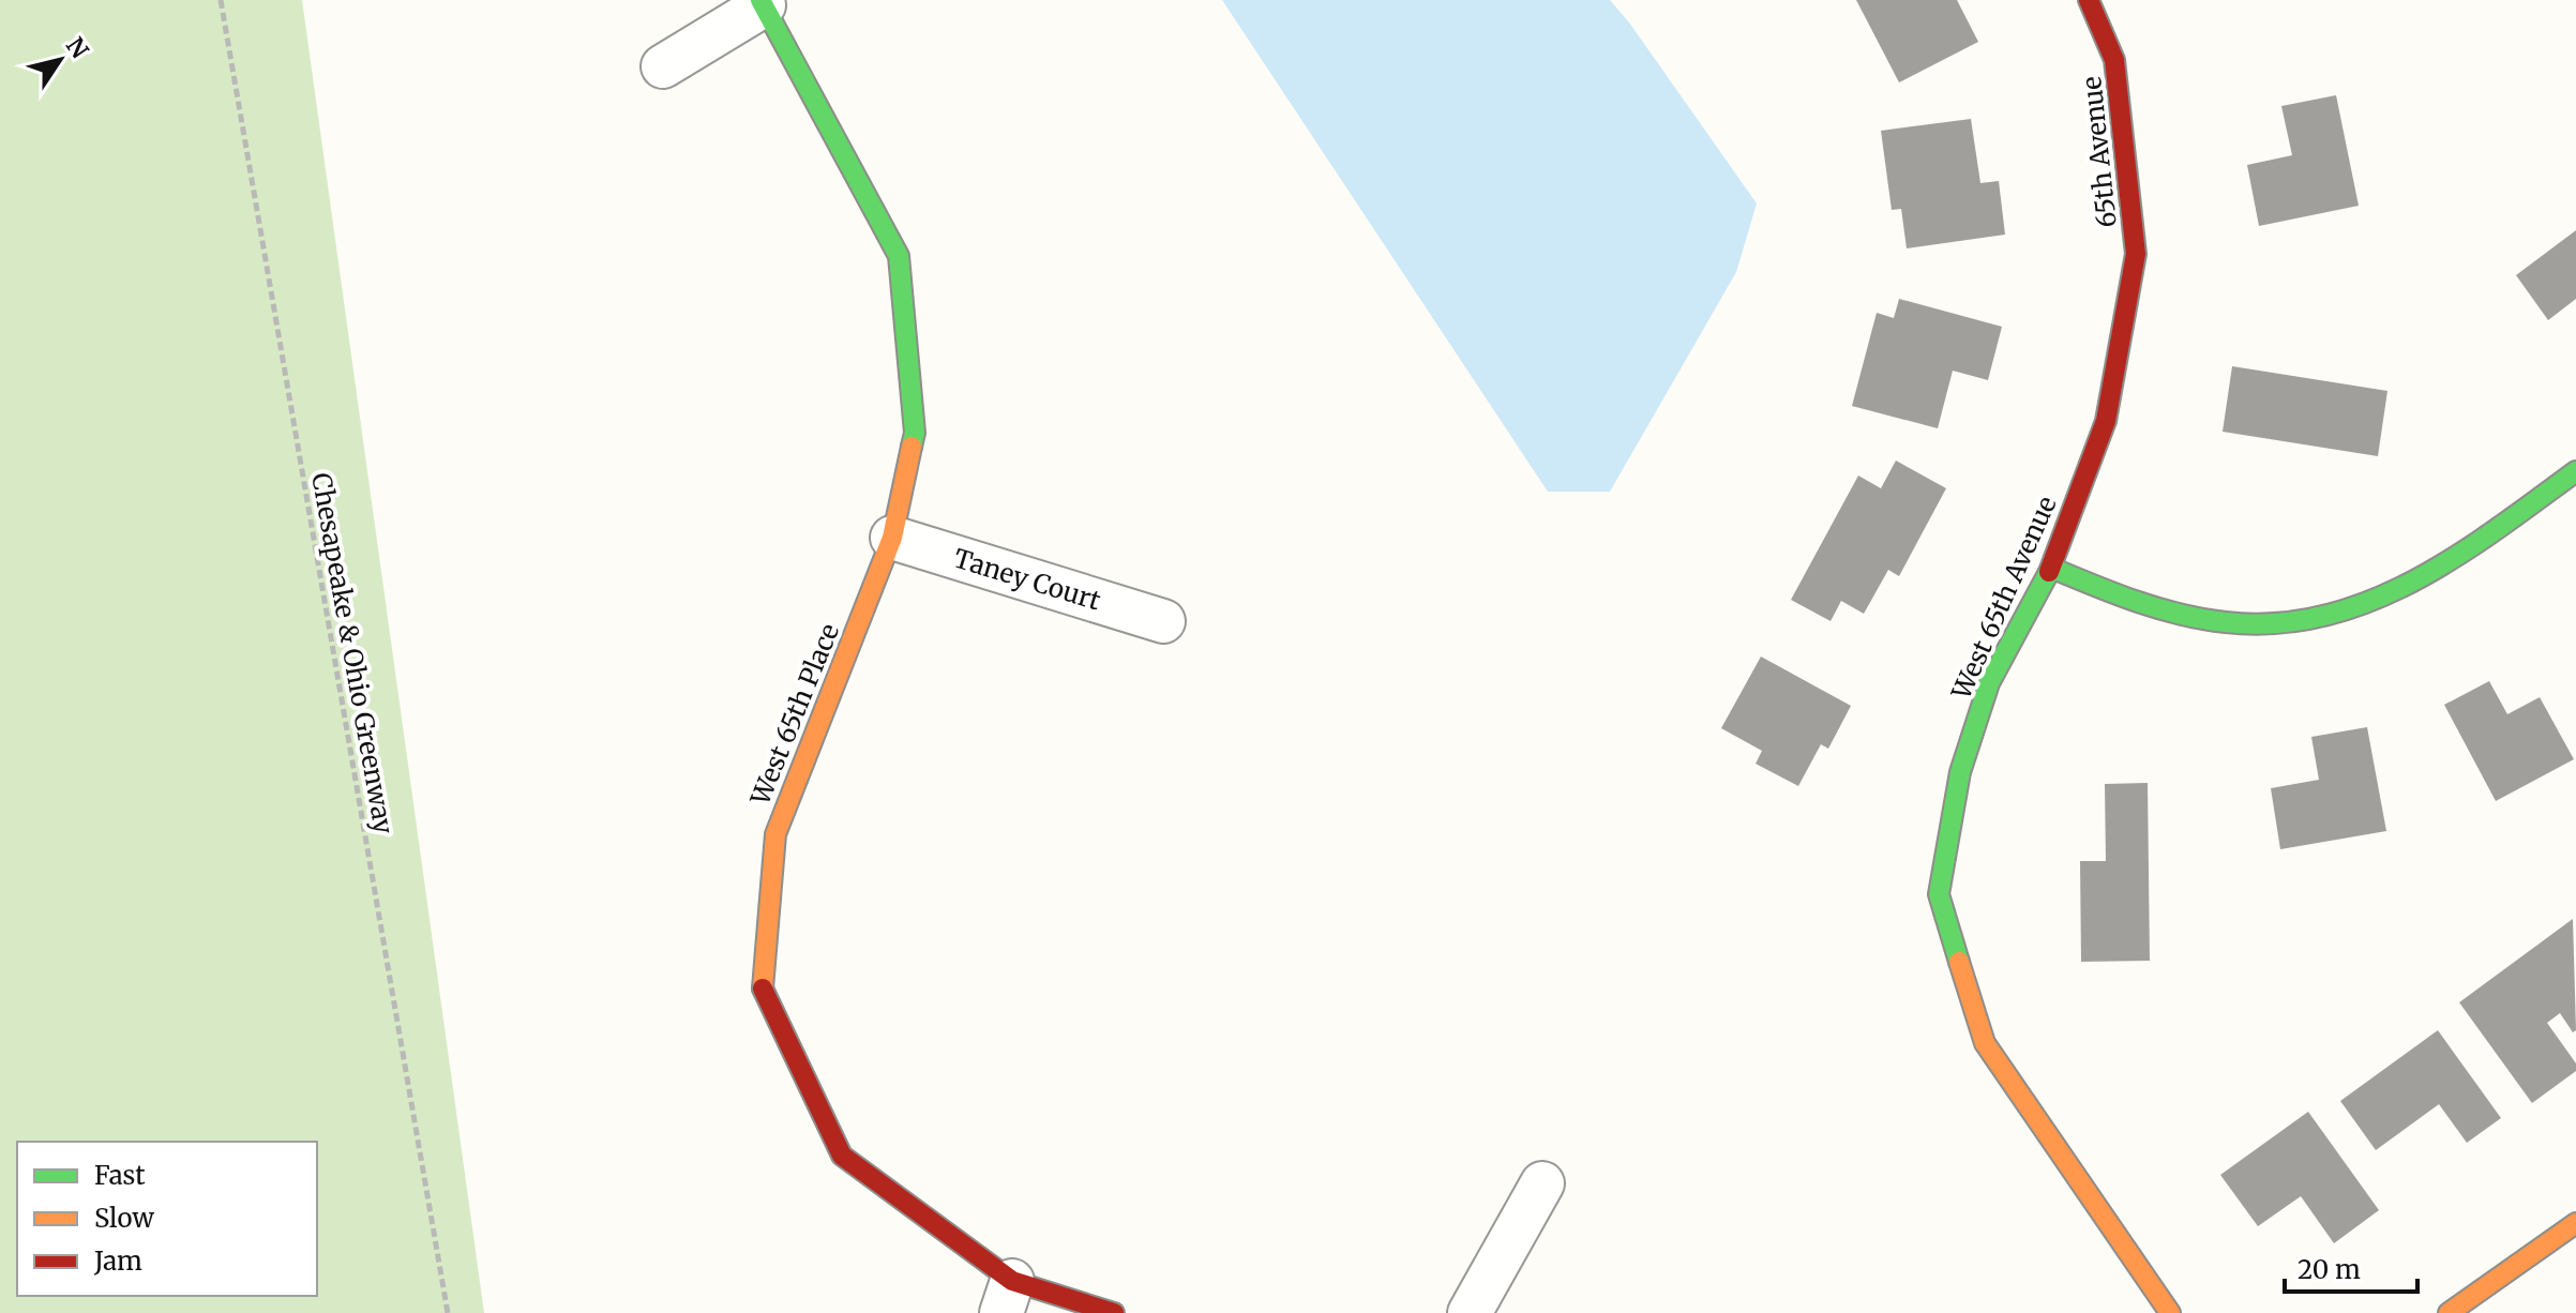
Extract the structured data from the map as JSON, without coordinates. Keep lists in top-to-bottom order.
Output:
{
  "streets": {
    "street": [
      "65th Avenue",
      "Taney Court",
      "West 65th Avenue",
      "West 65th Place"
    ],
    "path": ["Chesapeake & Ohio Greenway"]
  },
  "crossings": [
    ["65th Avenue", "West 65th Avenue"],
    ["Taney Court", "West 65th Place"]
  ],
  "legend": ["Fast", "Slow", "Jam"],
  "scale_bar": "20 m",
  "north": "top right"
}
